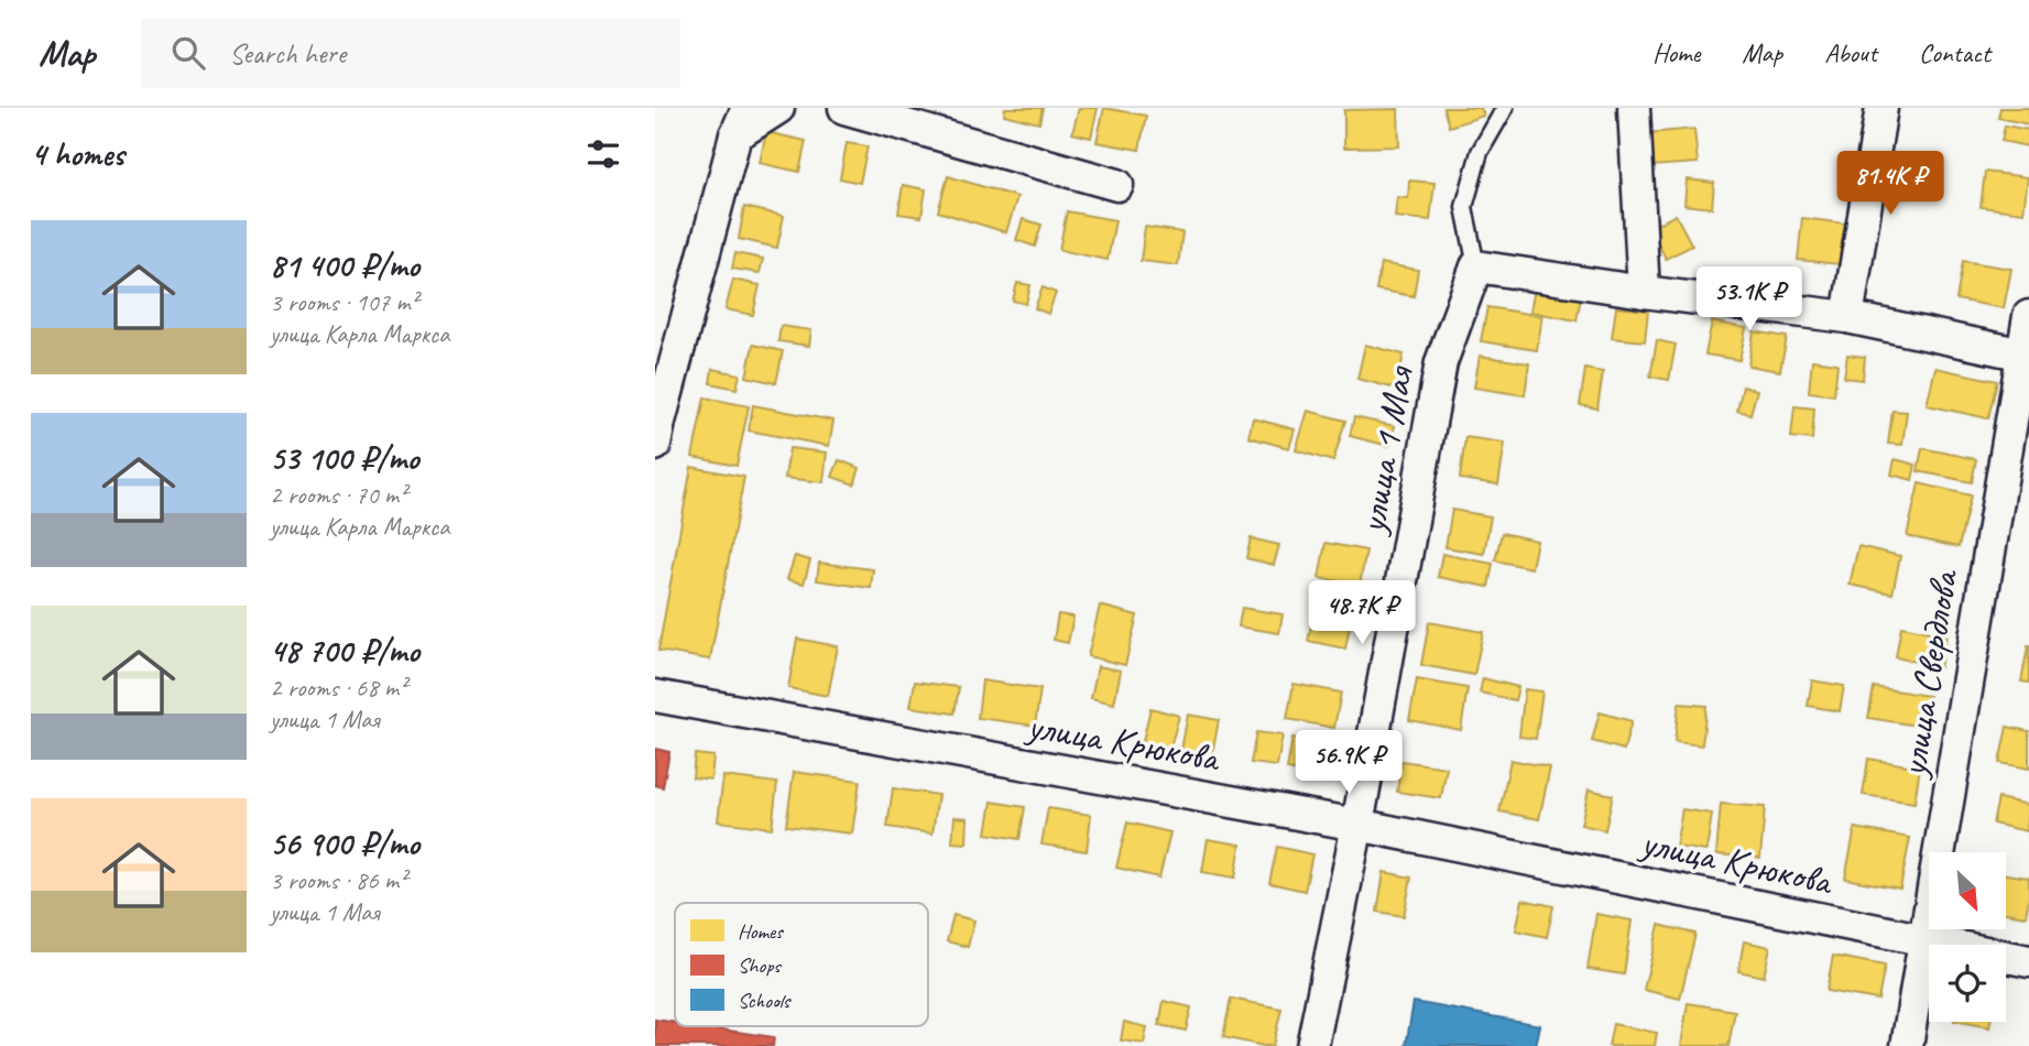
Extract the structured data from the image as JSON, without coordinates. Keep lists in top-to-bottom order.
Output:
{
  "streets": {
    "street": ["улица 1 Мая", "улица Свердлова", "улица Крюкова"]
  },
  "crossings": [
    ["улица 1 Мая", "улица Крюкова"],
    ["улица Свердлова", "улица Крюкова"]
  ],
  "legend": ["Homes", "Shops", "Schools"],
  "north": "bottom right",
  "page": {
    "header": "Map",
    "search": "Search here",
    "nav": [
      "Home",
      "Map",
      "About",
      "Contact"
    ],
    "heading": "4 homes",
    "price": [
      "81.4K ₽",
      "53.1K ₽",
      "48.7K ₽",
      "56.9K ₽"
    ],
    "list": [
      {
        "name": "81 400 ₽/mo",
        "note": "3 rooms · 107 m² · улица Карла Маркса"
      },
      {
        "name": "53 100 ₽/mo",
        "note": "2 rooms · 70 m² · улица Карла Маркса"
      },
      {
        "name": "48 700 ₽/mo",
        "note": "2 rooms · 68 m² · улица 1 Мая"
      },
      {
        "name": "56 900 ₽/mo",
        "note": "3 rooms · 86 m² · улица 1 Мая"
      }
    ]
  }
}
